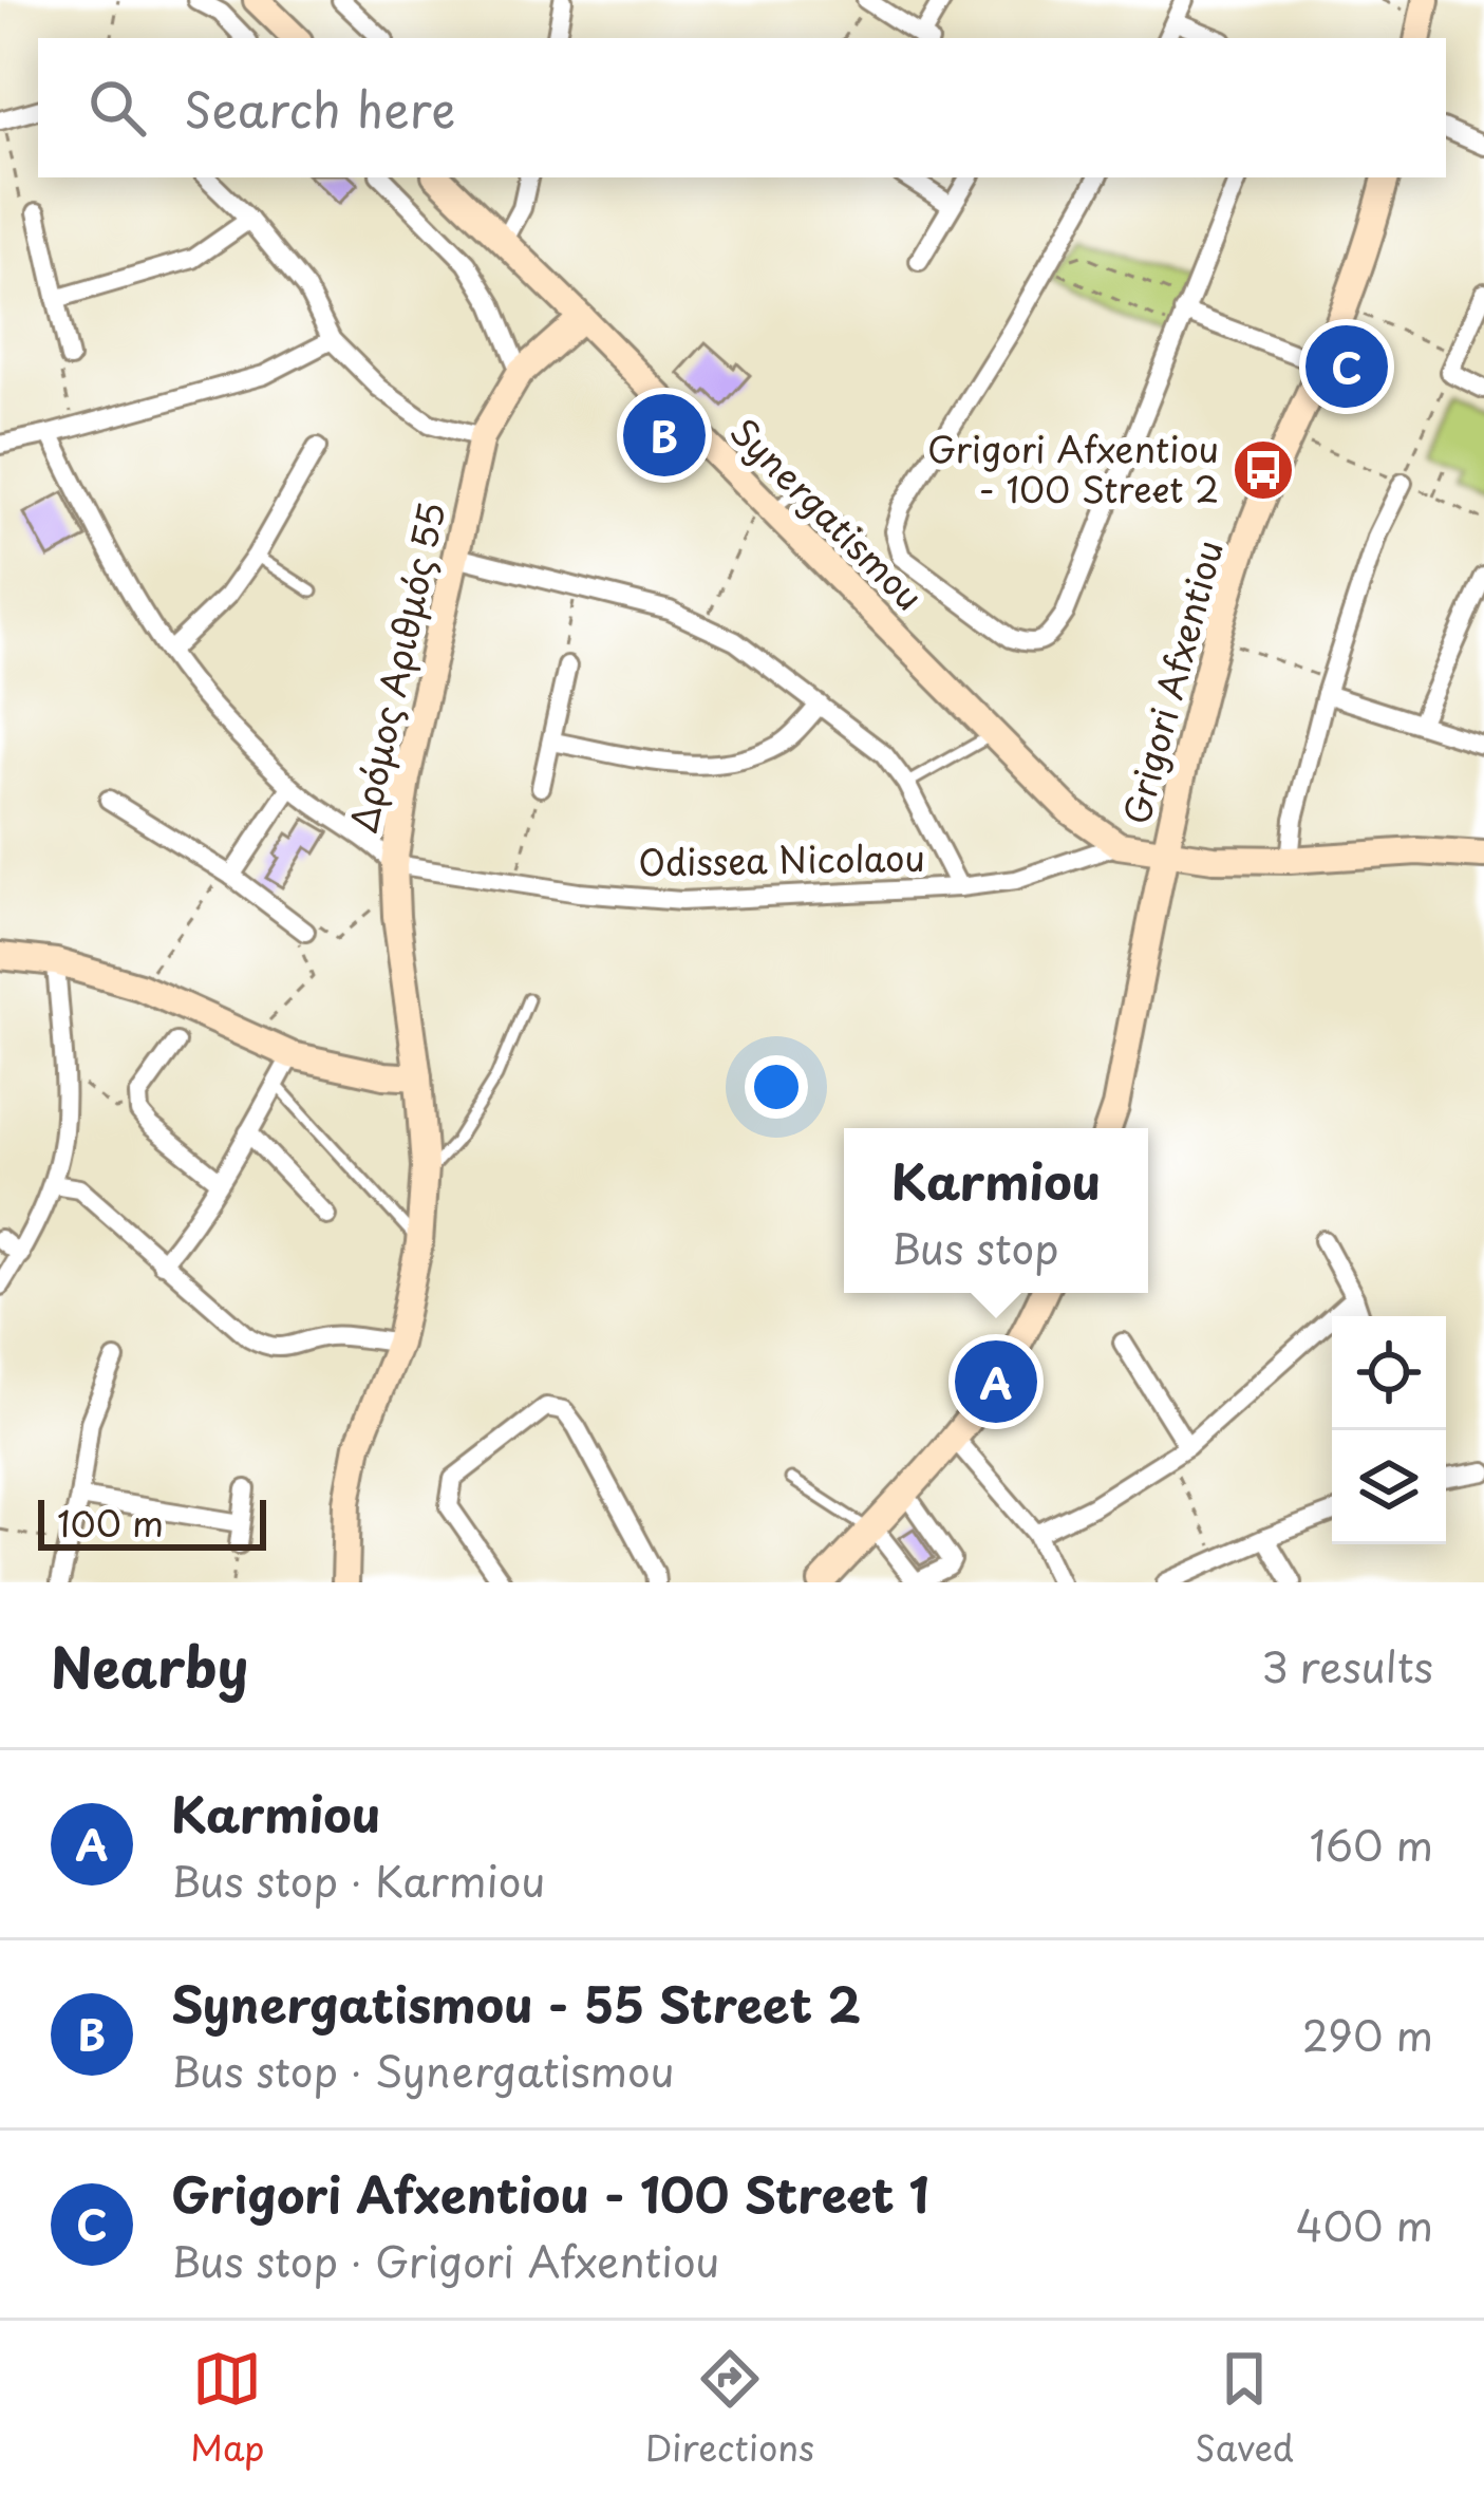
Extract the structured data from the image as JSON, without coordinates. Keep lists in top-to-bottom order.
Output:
{
  "streets": {
    "street": [
      "Synergatismou",
      "Δρόμος Αριθμός 55",
      "Grigori Afxentiou",
      "Odissea Nicolaou"
    ]
  },
  "crossings": [
    ["Synergatismou", "Δρόμος Αριθμός 55"],
    ["Synergatismou", "Odissea Nicolaou"],
    ["Δρόμος Αριθμός 55", "Odissea Nicolaou"]
  ],
  "places": {
    "bus stop": ["Grigori Afxentiou - 100 Street 2"]
  },
  "scale_bar": "100 m",
  "page": {
    "search": "Search here",
    "pins": ["C", "B", "A"],
    "popup": ["Karmiou", "Bus stop"],
    "scale": "100 m",
    "heading": ["Nearby", "3 results"],
    "list": [
      {
        "mark": "A",
        "name": "Karmiou",
        "note": "Bus stop · Karmiou",
        "value": "160 m"
      },
      {
        "mark": "B",
        "name": "Synergatismou - 55 Street 2",
        "note": "Bus stop · Synergatismou",
        "value": "290 m"
      },
      {
        "mark": "C",
        "name": "Grigori Afxentiou - 100 Street 1",
        "note": "Bus stop · Grigori Afxentiou",
        "value": "400 m"
      }
    ],
    "nav": ["Map", "Directions", "Saved"]
  }
}
